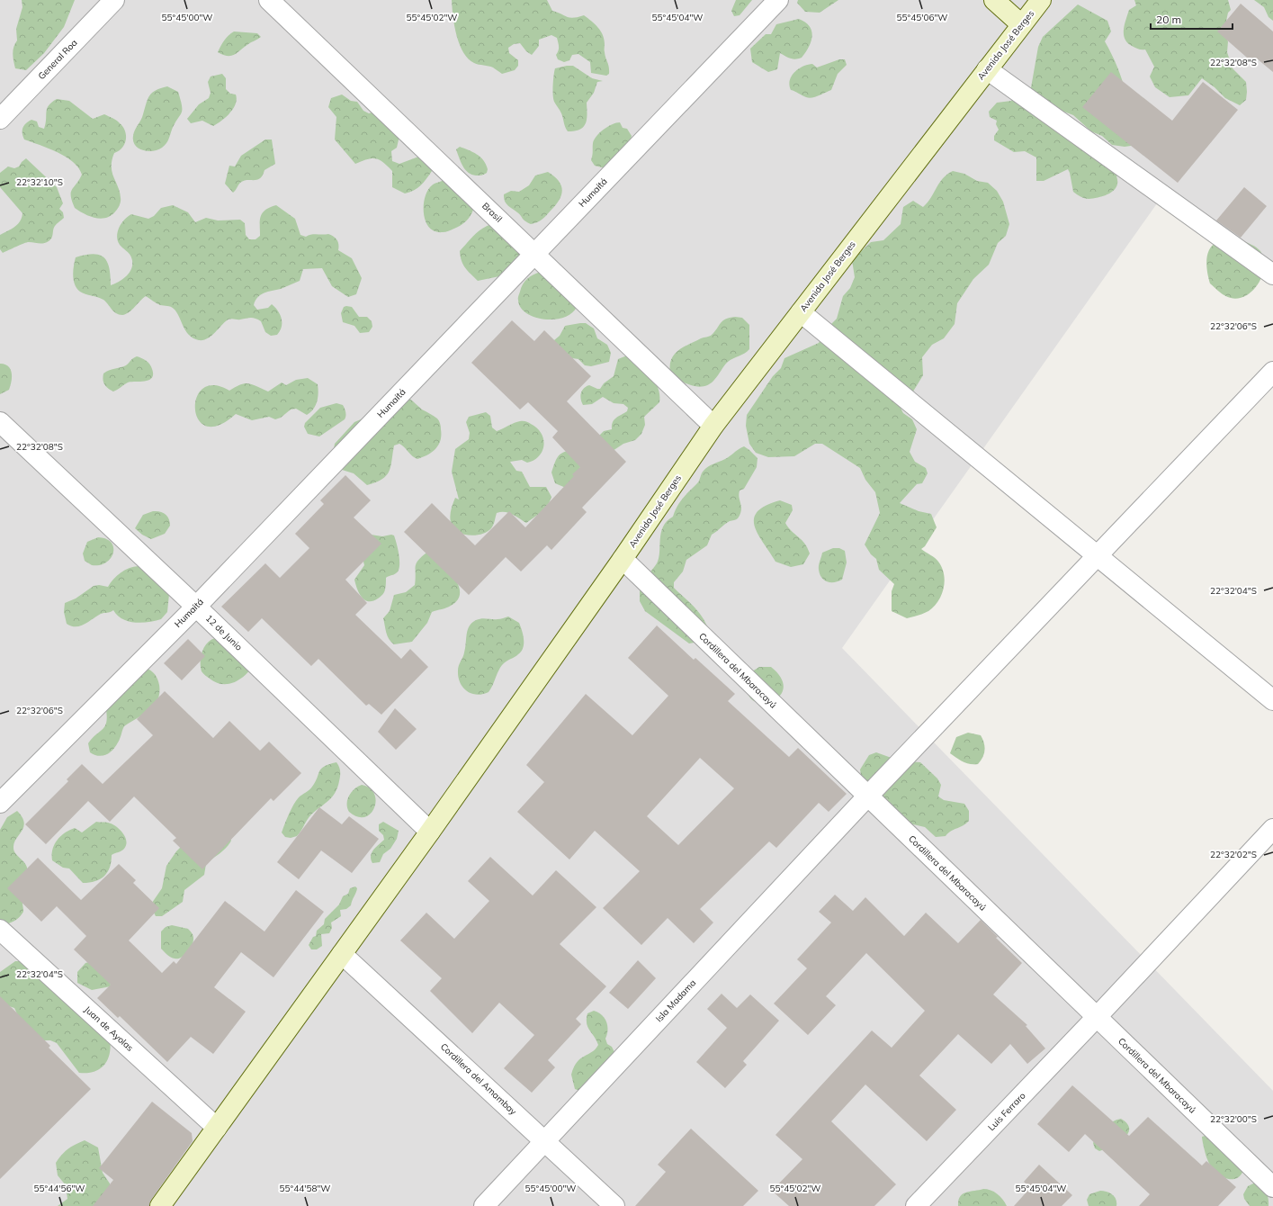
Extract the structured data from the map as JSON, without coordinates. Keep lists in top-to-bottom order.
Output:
{
  "streets": {
    "main road": ["Avenida José Berges"],
    "street": [
      "General Roa",
      "Humaitá",
      "Brasil",
      "12 de Junio",
      "Cordillera del Mbaracayú",
      "Isla Madama",
      "Juan de Ayolas",
      "Cordillera del Amambay",
      "Luis Ferraro"
    ]
  },
  "crossings": [
    ["Avenida José Berges", "Brasil"],
    ["Avenida José Berges", "12 de Junio"],
    ["Avenida José Berges", "Cordillera del Mbaracayú"],
    ["Avenida José Berges", "Juan de Ayolas"],
    ["Avenida José Berges", "Cordillera del Amambay"],
    ["Humaitá", "Brasil"],
    ["Humaitá", "12 de Junio"],
    ["Cordillera del Mbaracayú", "Isla Madama"],
    ["Cordillera del Mbaracayú", "Luis Ferraro"],
    ["Isla Madama", "Cordillera del Amambay"]
  ],
  "scale_bar": "20 m",
  "coordinates": [
    "55°45'00\"W",
    "55°45'02\"W",
    "55°45'04\"W",
    "55°45'06\"W",
    "22°32'08\"S",
    "22°32'10\"S",
    "22°32'06\"S",
    "22°32'04\"S",
    "22°32'02\"S",
    "22°32'00\"S",
    "55°44'56\"W",
    "55°44'58\"W"
  ]
}
